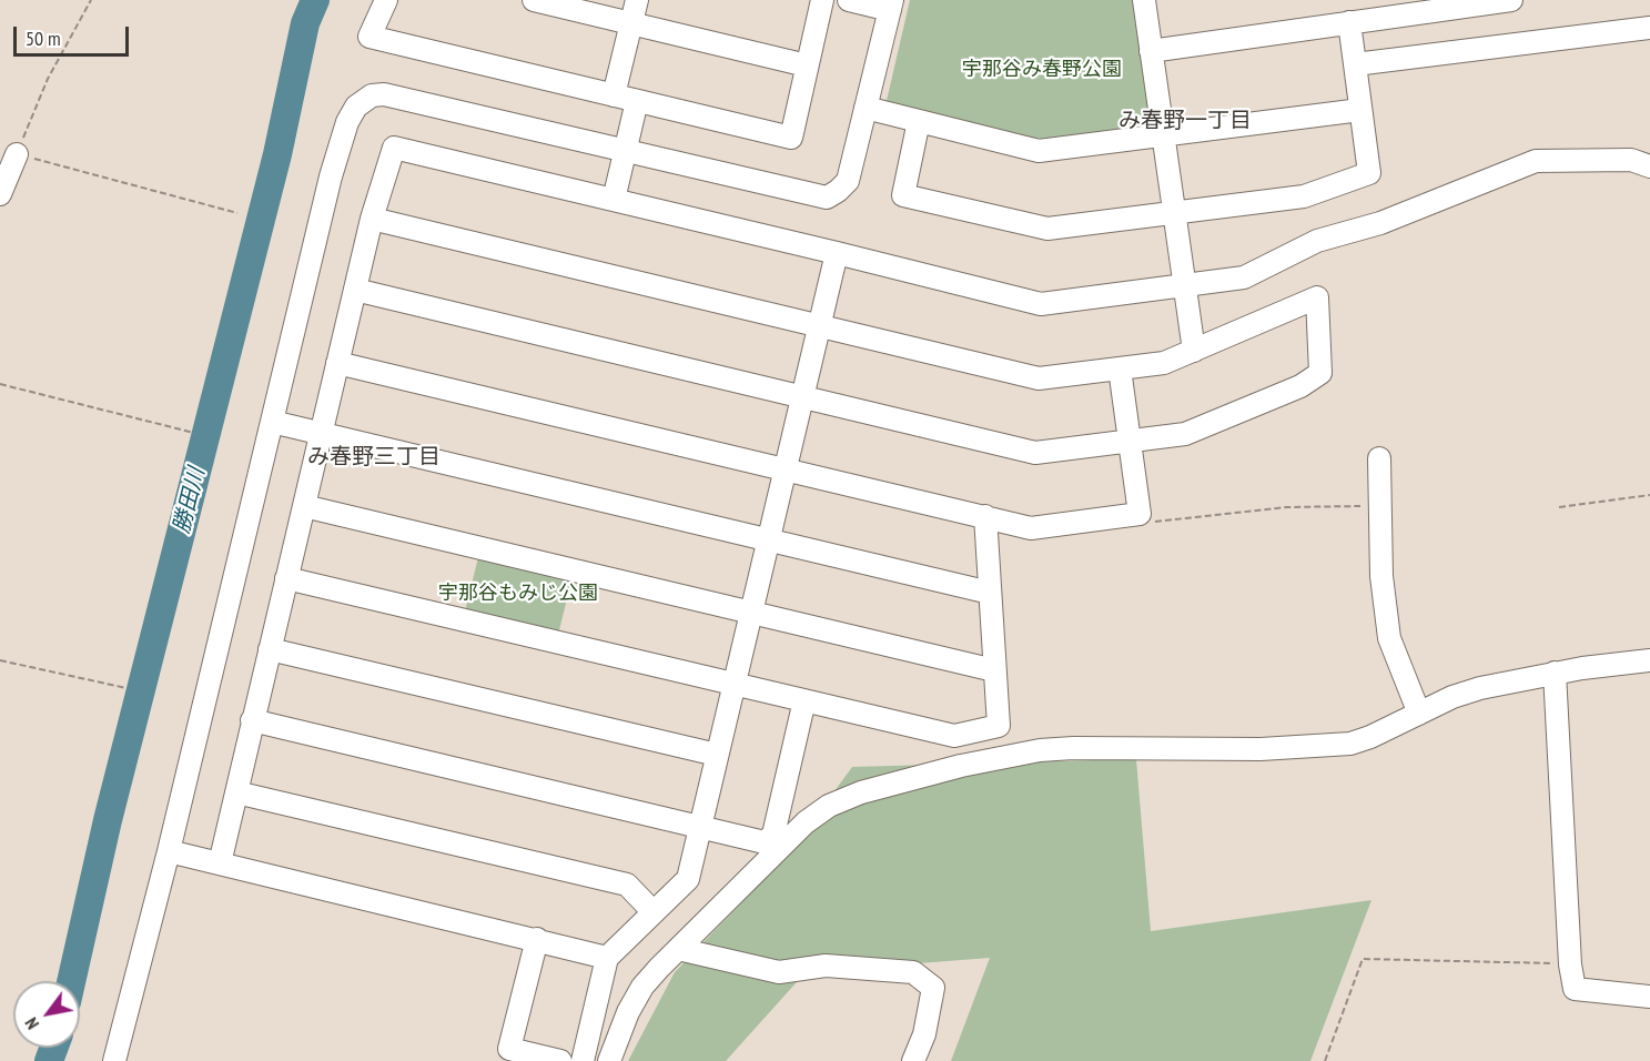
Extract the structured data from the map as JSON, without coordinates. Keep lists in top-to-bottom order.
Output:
{
  "districts": ["み春野一丁目", "み春野三丁目"],
  "water": ["勝田川"],
  "parks": ["宇那谷み春野公園", "宇那谷もみじ公園"],
  "scale_bar": "50 m",
  "north": "bottom left"
}
